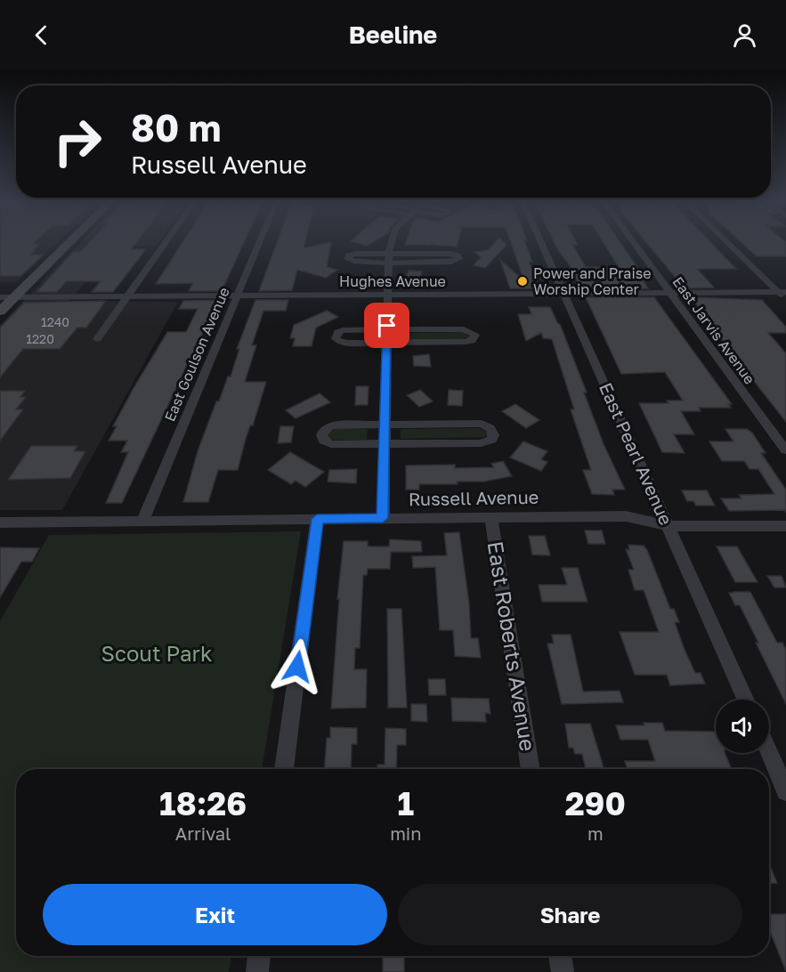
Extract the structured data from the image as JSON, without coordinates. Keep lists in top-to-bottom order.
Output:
{
  "streets": {
    "street": [
      "Hughes Avenue",
      "East Jarvis Avenue",
      "East Goulson Avenue",
      "East Pearl Avenue",
      "Russell Avenue",
      "East Roberts Avenue"
    ]
  },
  "crossings": [
    ["Hughes Avenue", "East Jarvis Avenue"],
    ["Hughes Avenue", "East Goulson Avenue"],
    ["Hughes Avenue", "East Pearl Avenue"],
    ["East Goulson Avenue", "Russell Avenue"],
    ["East Pearl Avenue", "Russell Avenue"],
    ["Russell Avenue", "East Roberts Avenue"]
  ],
  "parks": ["Scout Park"],
  "places": ["Power and Praise Worship Center"],
  "house_numbers": ["1240", "1220"],
  "page": {
    "header": "Beeline",
    "turn": ["80 m", "Russell Avenue"],
    "eta": [
      "18:26",
      "Arrival",
      "1",
      "min",
      "290",
      "m"
    ],
    "buttons": ["Exit", "Share"]
  }
}
